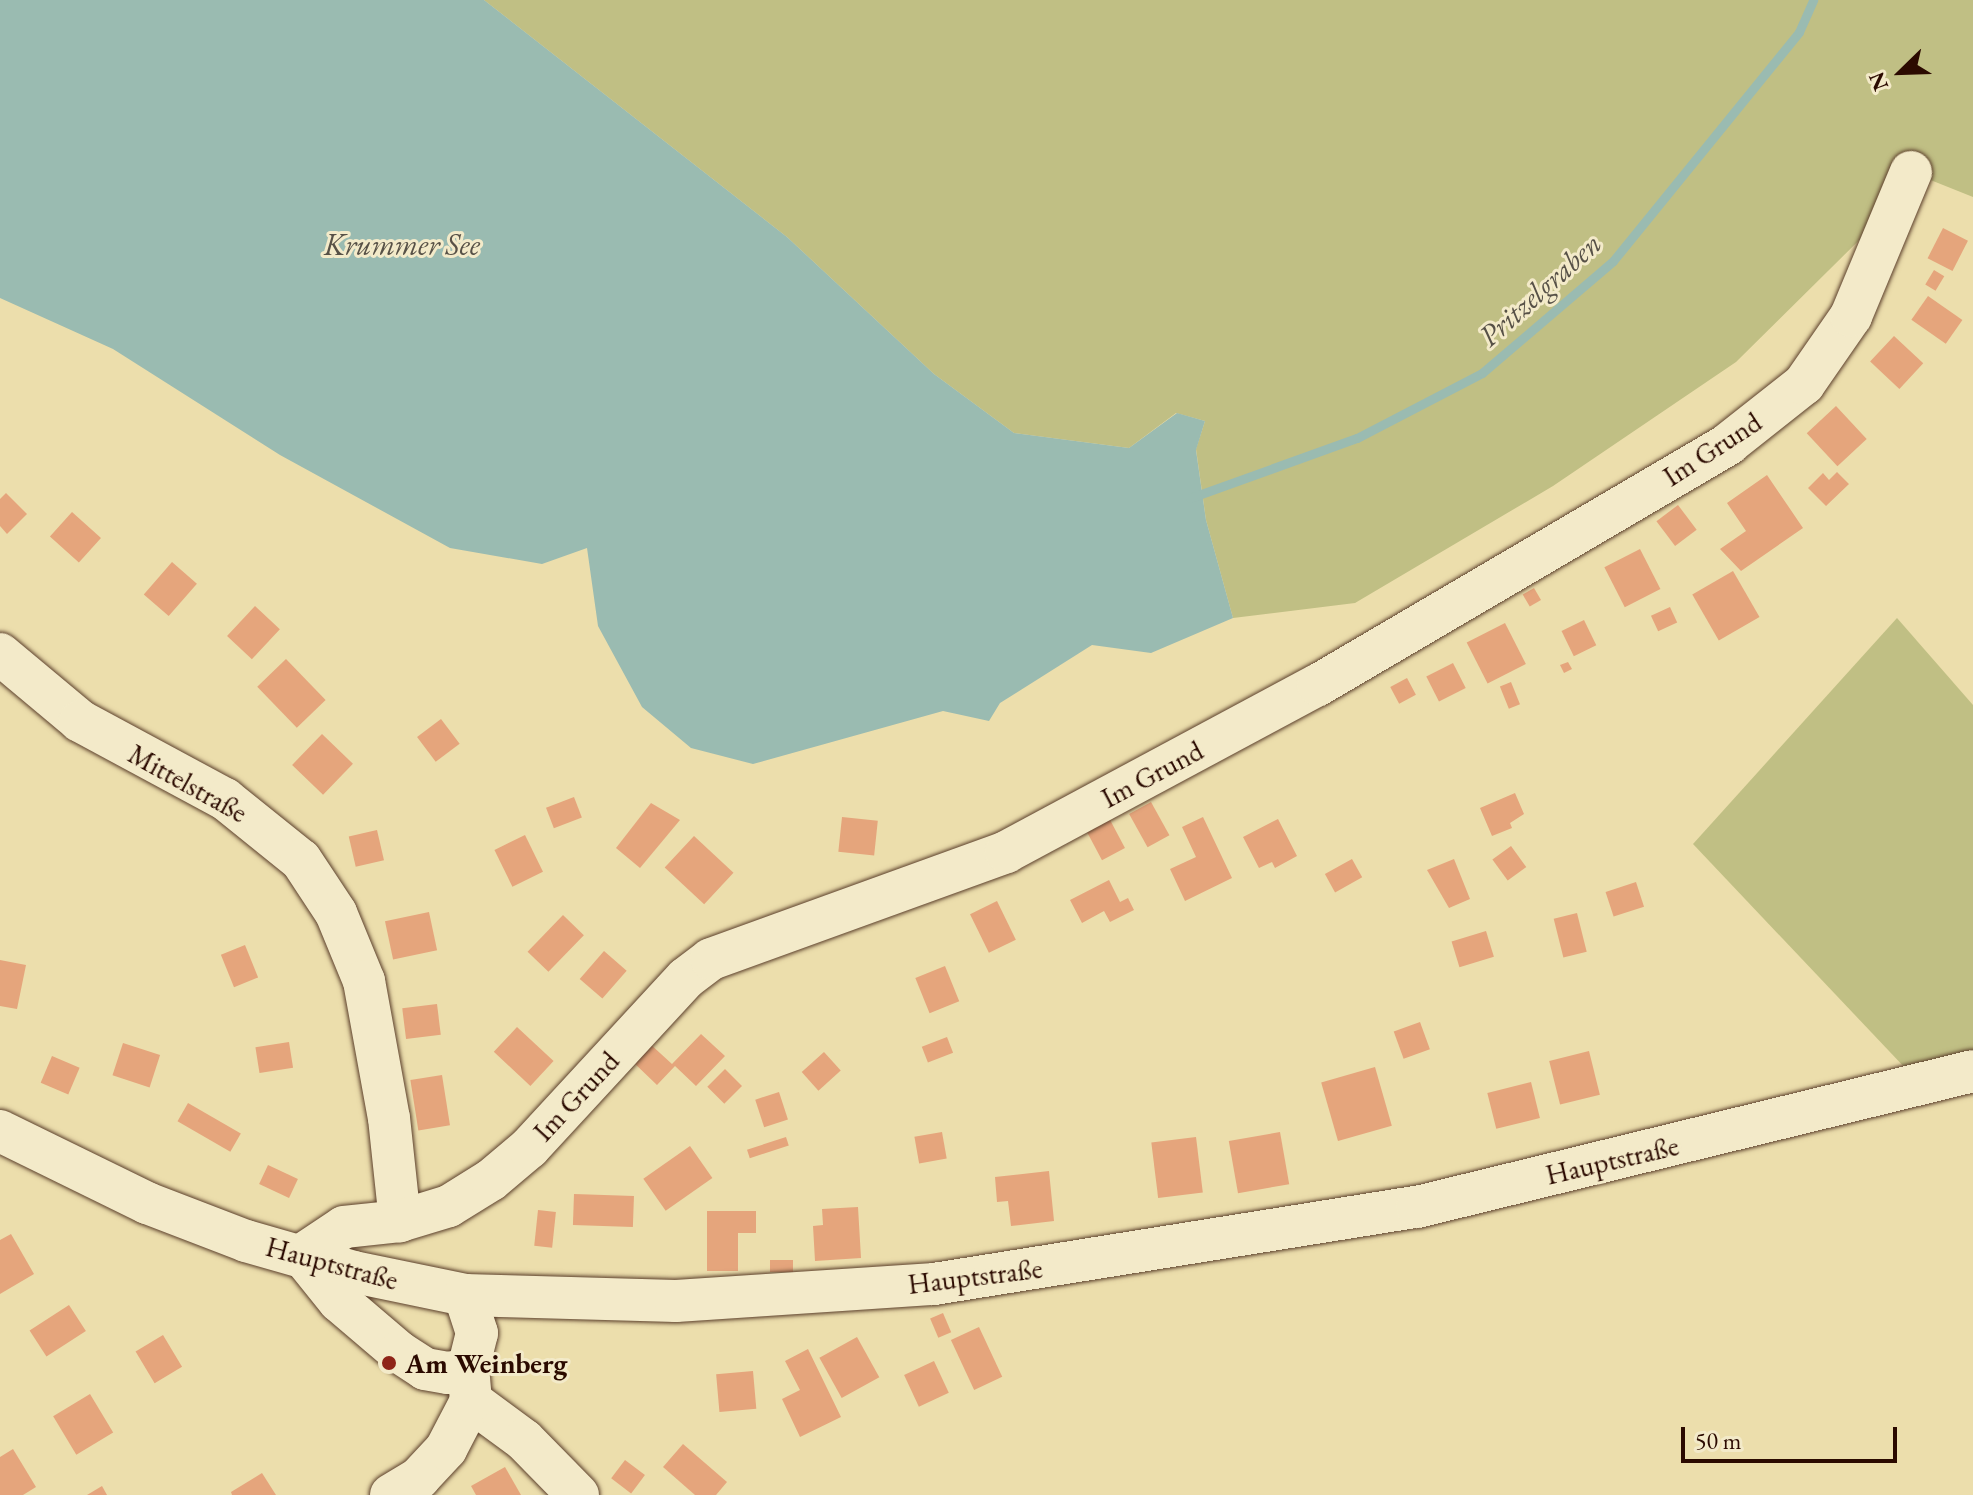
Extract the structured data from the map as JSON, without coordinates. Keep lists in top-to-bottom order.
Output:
{
  "streets": {
    "street": ["Im Grund", "Mittelstraße", "Hauptstraße"]
  },
  "crossings": [
    ["Im Grund", "Mittelstraße"],
    ["Im Grund", "Hauptstraße"]
  ],
  "water": ["Krummer See", "Pritzelgraben"],
  "places": ["Am Weinberg"],
  "scale_bar": "50 m",
  "north": "bottom left"
}
